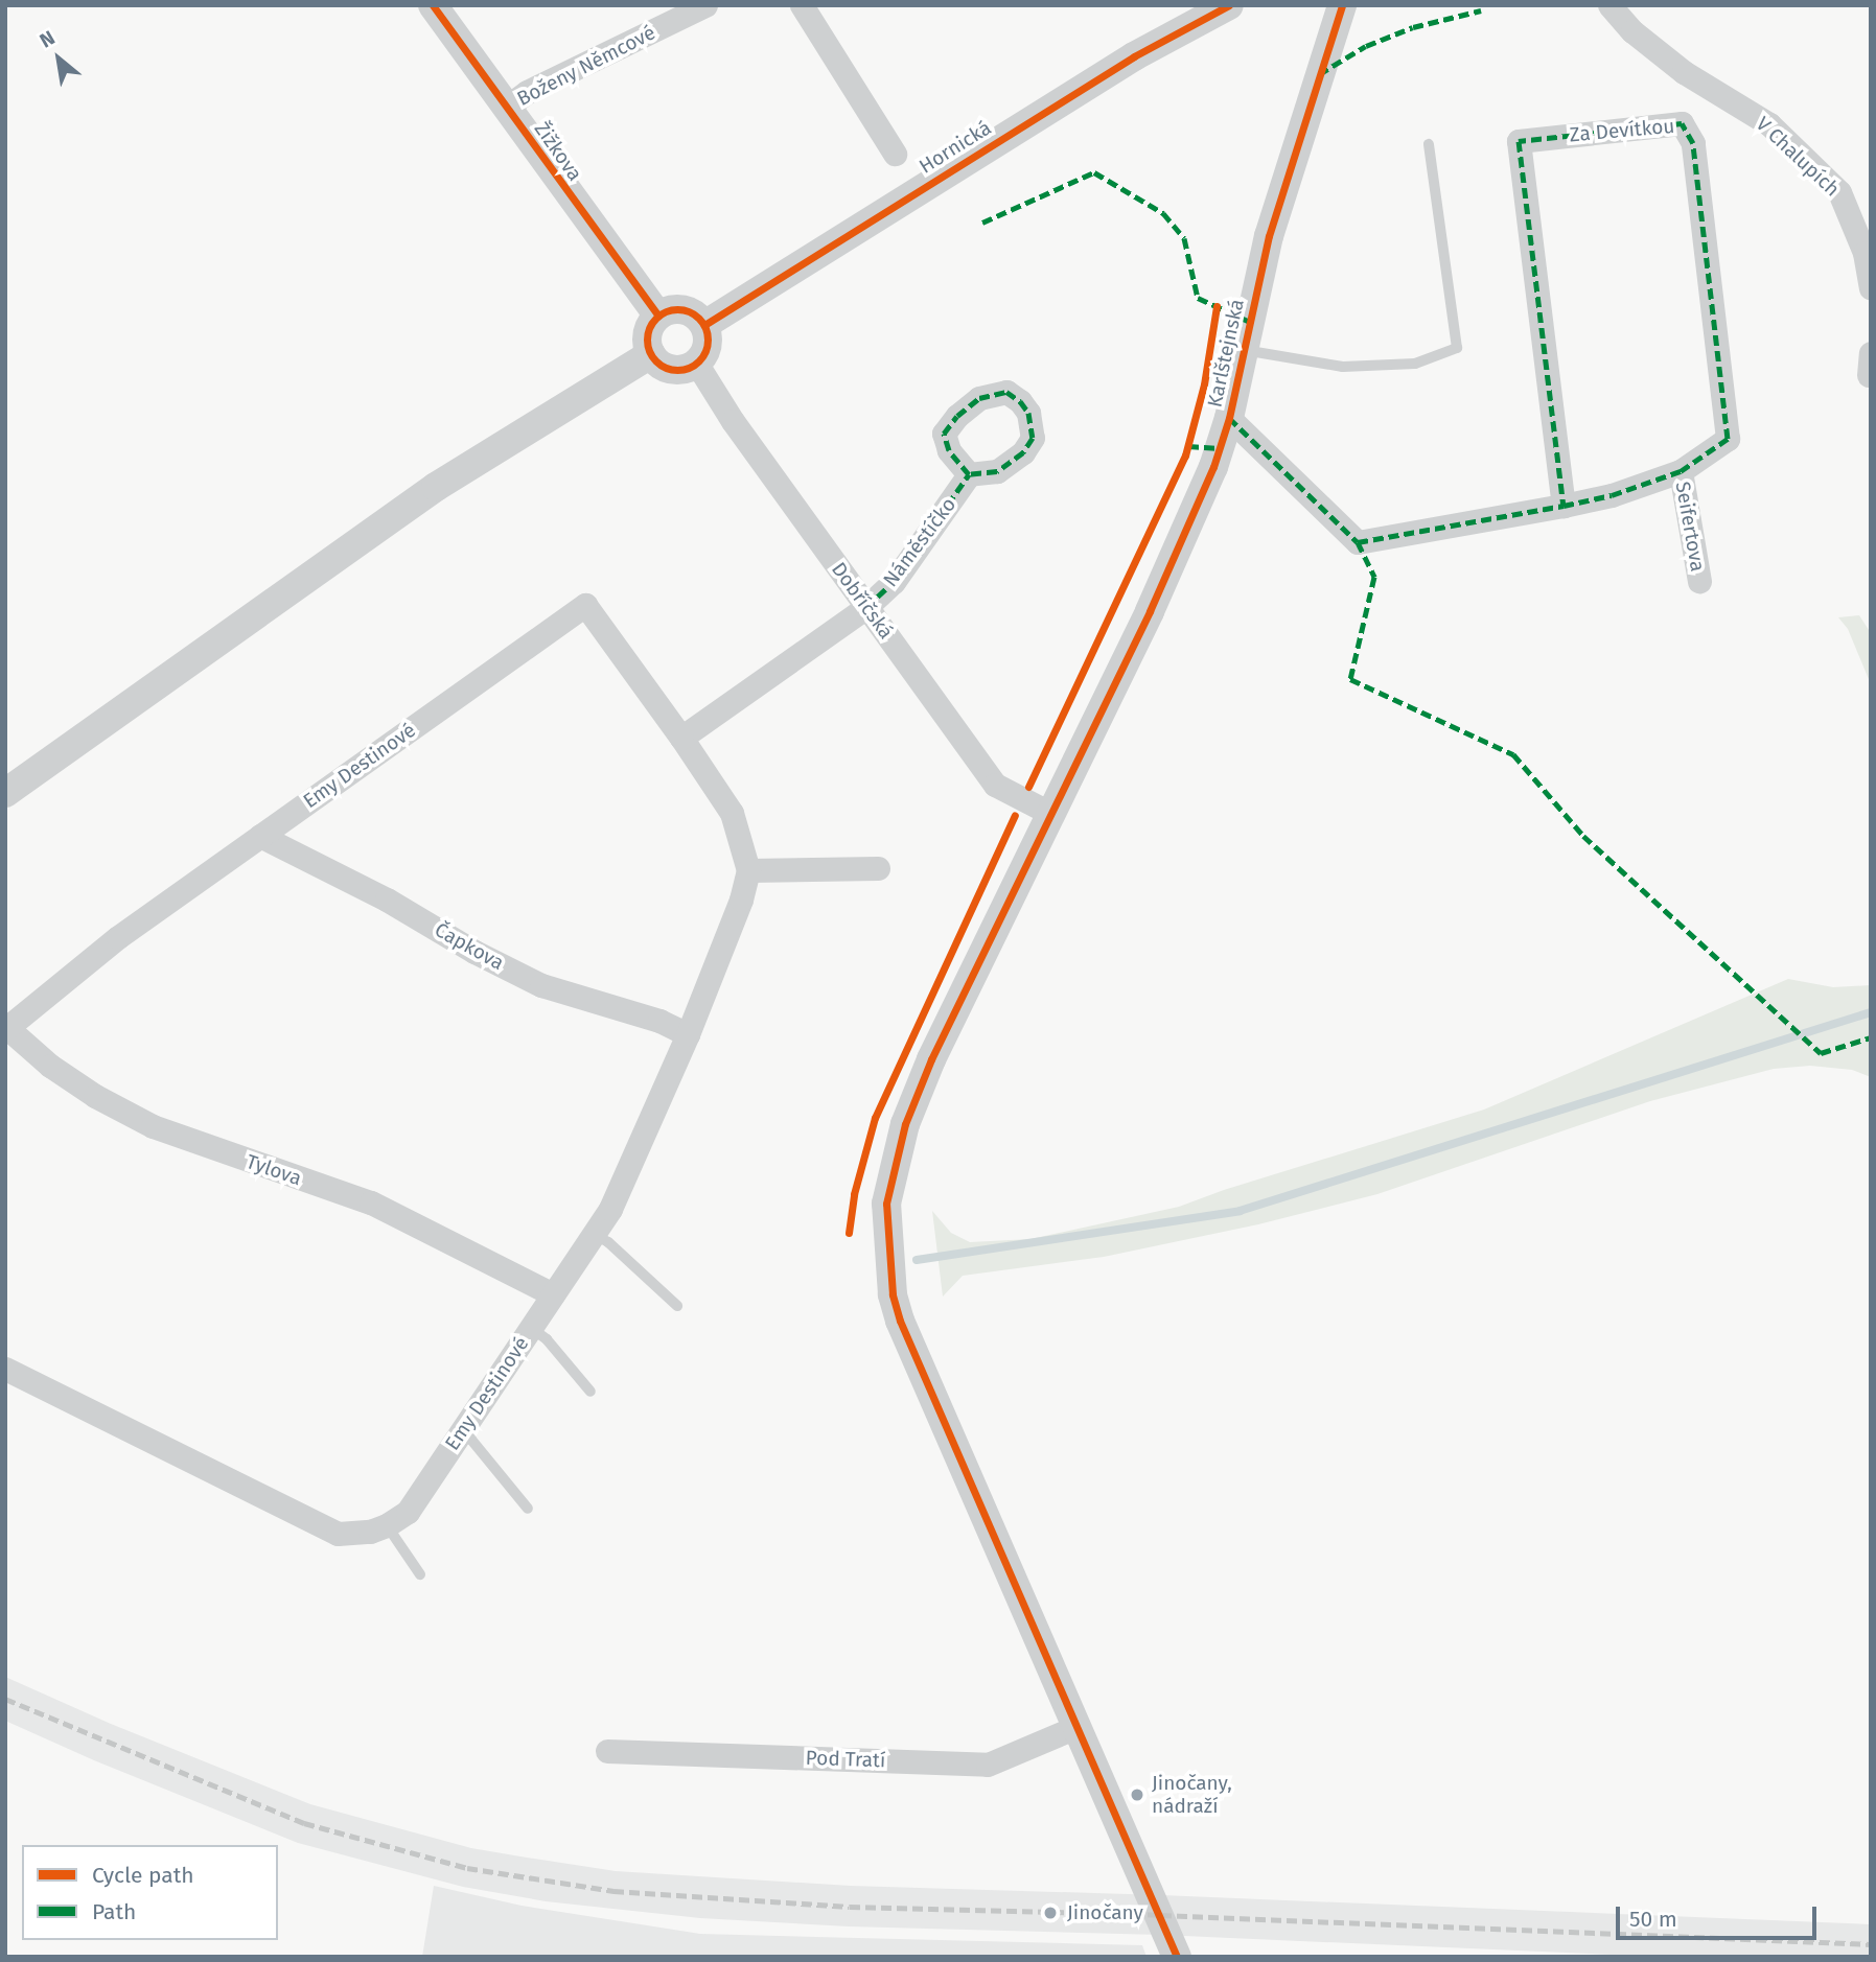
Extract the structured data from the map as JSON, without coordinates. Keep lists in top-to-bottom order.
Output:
{
  "streets": {
    "street": [
      "Boženy Němcové",
      "Za Devítkou",
      "Hornická",
      "Žižkova",
      "V Chalupích",
      "Karlštejnská",
      "Seifertova",
      "Náměstíčko",
      "Dobříčská",
      "Emy Destinové",
      "Čapkova",
      "Tylova",
      "Pod Tratí"
    ]
  },
  "crossings": [
    ["Boženy Němcové", "Žižkova"],
    ["Za Devítkou", "Karlštejnská"],
    ["Za Devítkou", "Seifertova"],
    ["Hornická", "Žižkova"],
    ["Hornická", "Dobříčská"],
    ["Žižkova", "Dobříčská"],
    ["Karlštejnská", "Dobříčská"],
    ["Karlštejnská", "Pod Tratí"],
    ["Náměstíčko", "Dobříčská"],
    ["Emy Destinové", "Čapkova"],
    ["Emy Destinové", "Tylova"]
  ],
  "places": ["Jinočany, nádraží", "Jinočany"],
  "legend": ["Cycle path", "Path"],
  "scale_bar": "50 m",
  "north": "top left"
}
